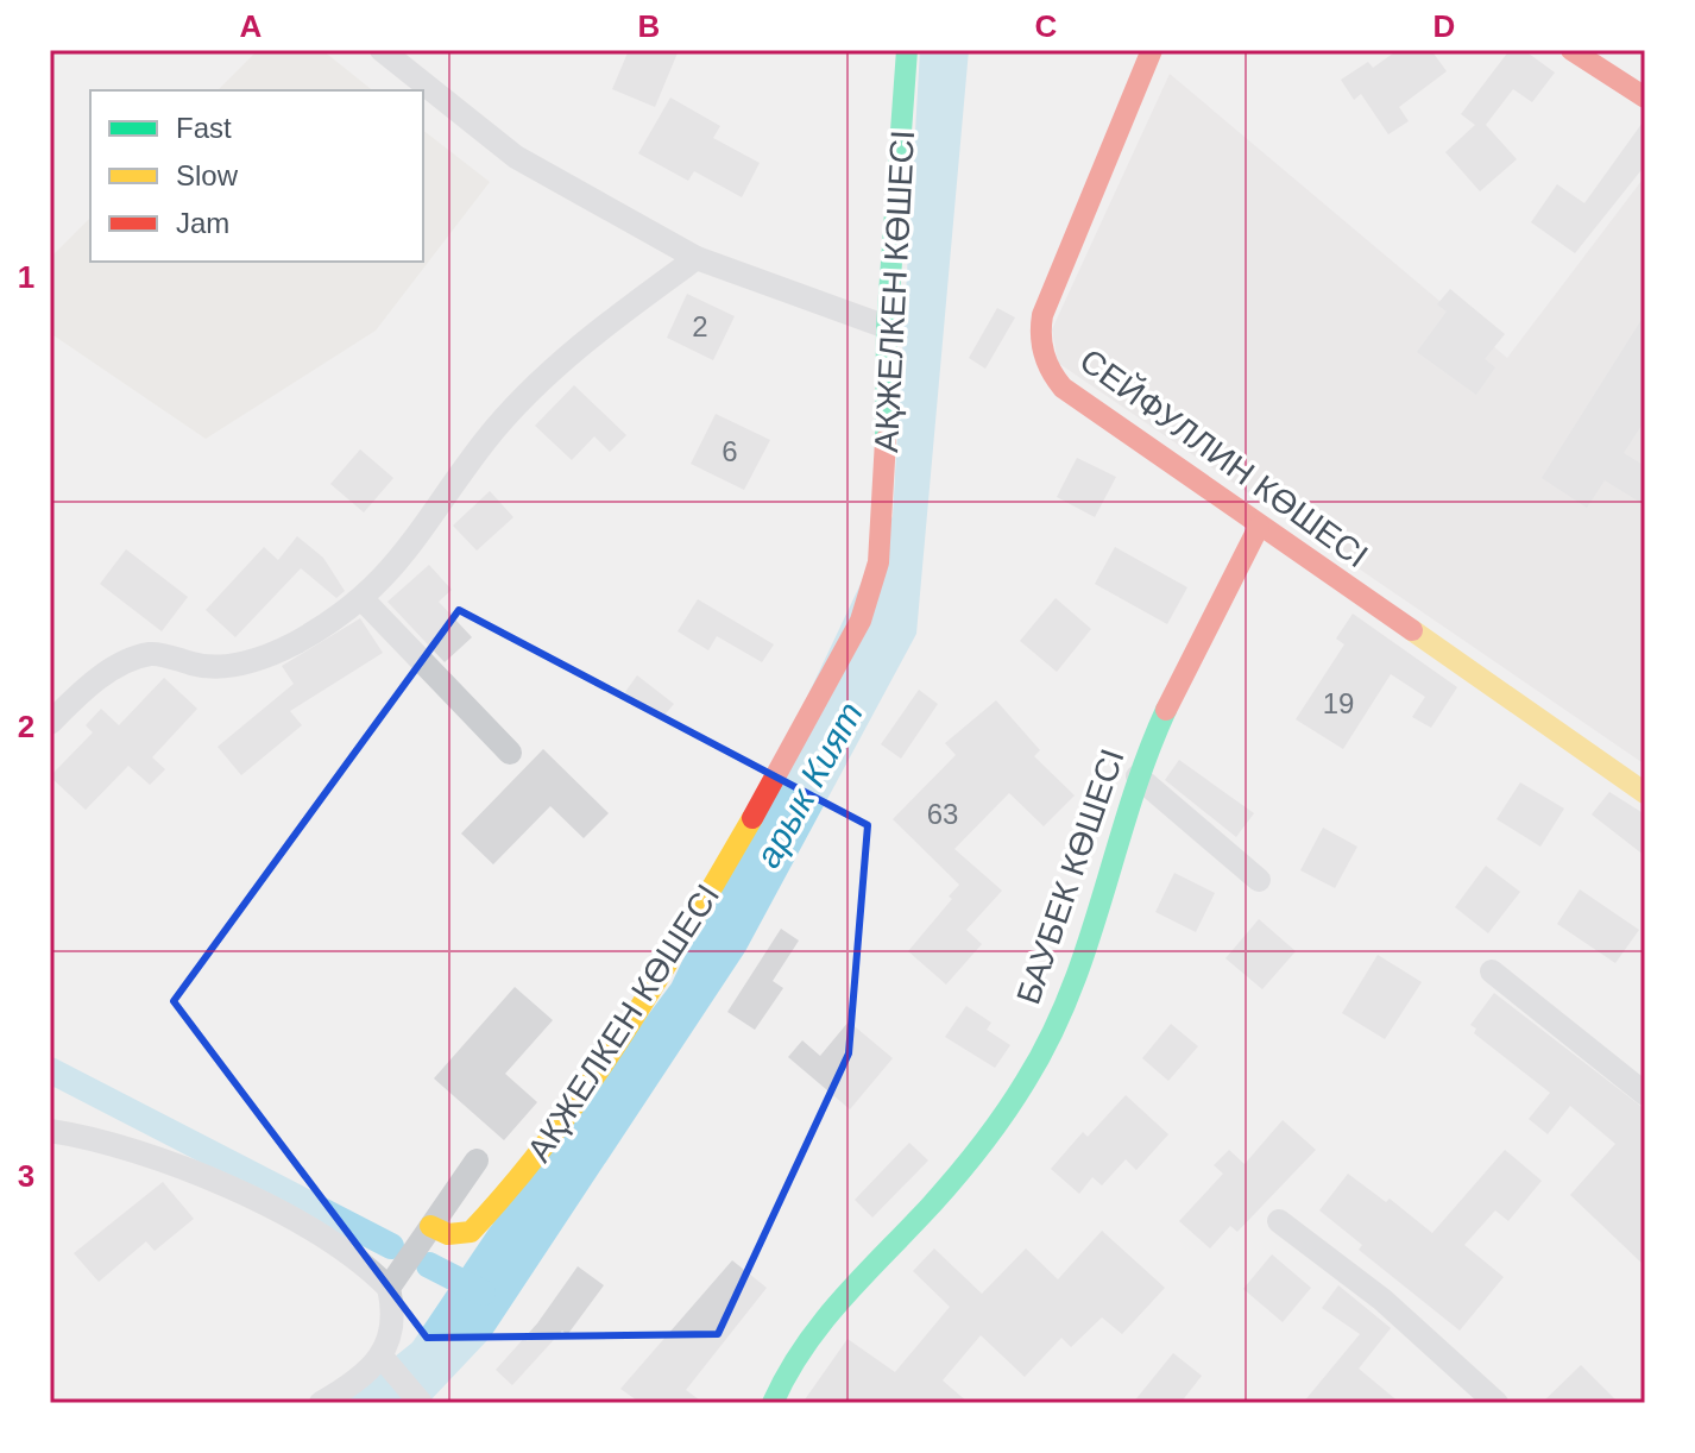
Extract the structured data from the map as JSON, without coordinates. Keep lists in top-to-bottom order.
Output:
{
  "streets": {
    "street": ["АҚЖЕЛКЕН КӨШЕСІ", "СЕЙФУЛЛИН КӨШЕСІ", "БАУБЕК КӨШЕСІ"]
  },
  "crossings": [
    ["СЕЙФУЛЛИН КӨШЕСІ", "БАУБЕК КӨШЕСІ"]
  ],
  "water": ["арык Кият"],
  "house_numbers": [
    "2",
    "6",
    "19",
    "63"
  ],
  "legend": ["Fast", "Slow", "Jam"],
  "grid": {
    "columns": [
      "A",
      "B",
      "C",
      "D"
    ],
    "rows": ["1", "2", "3"]
  }
}
